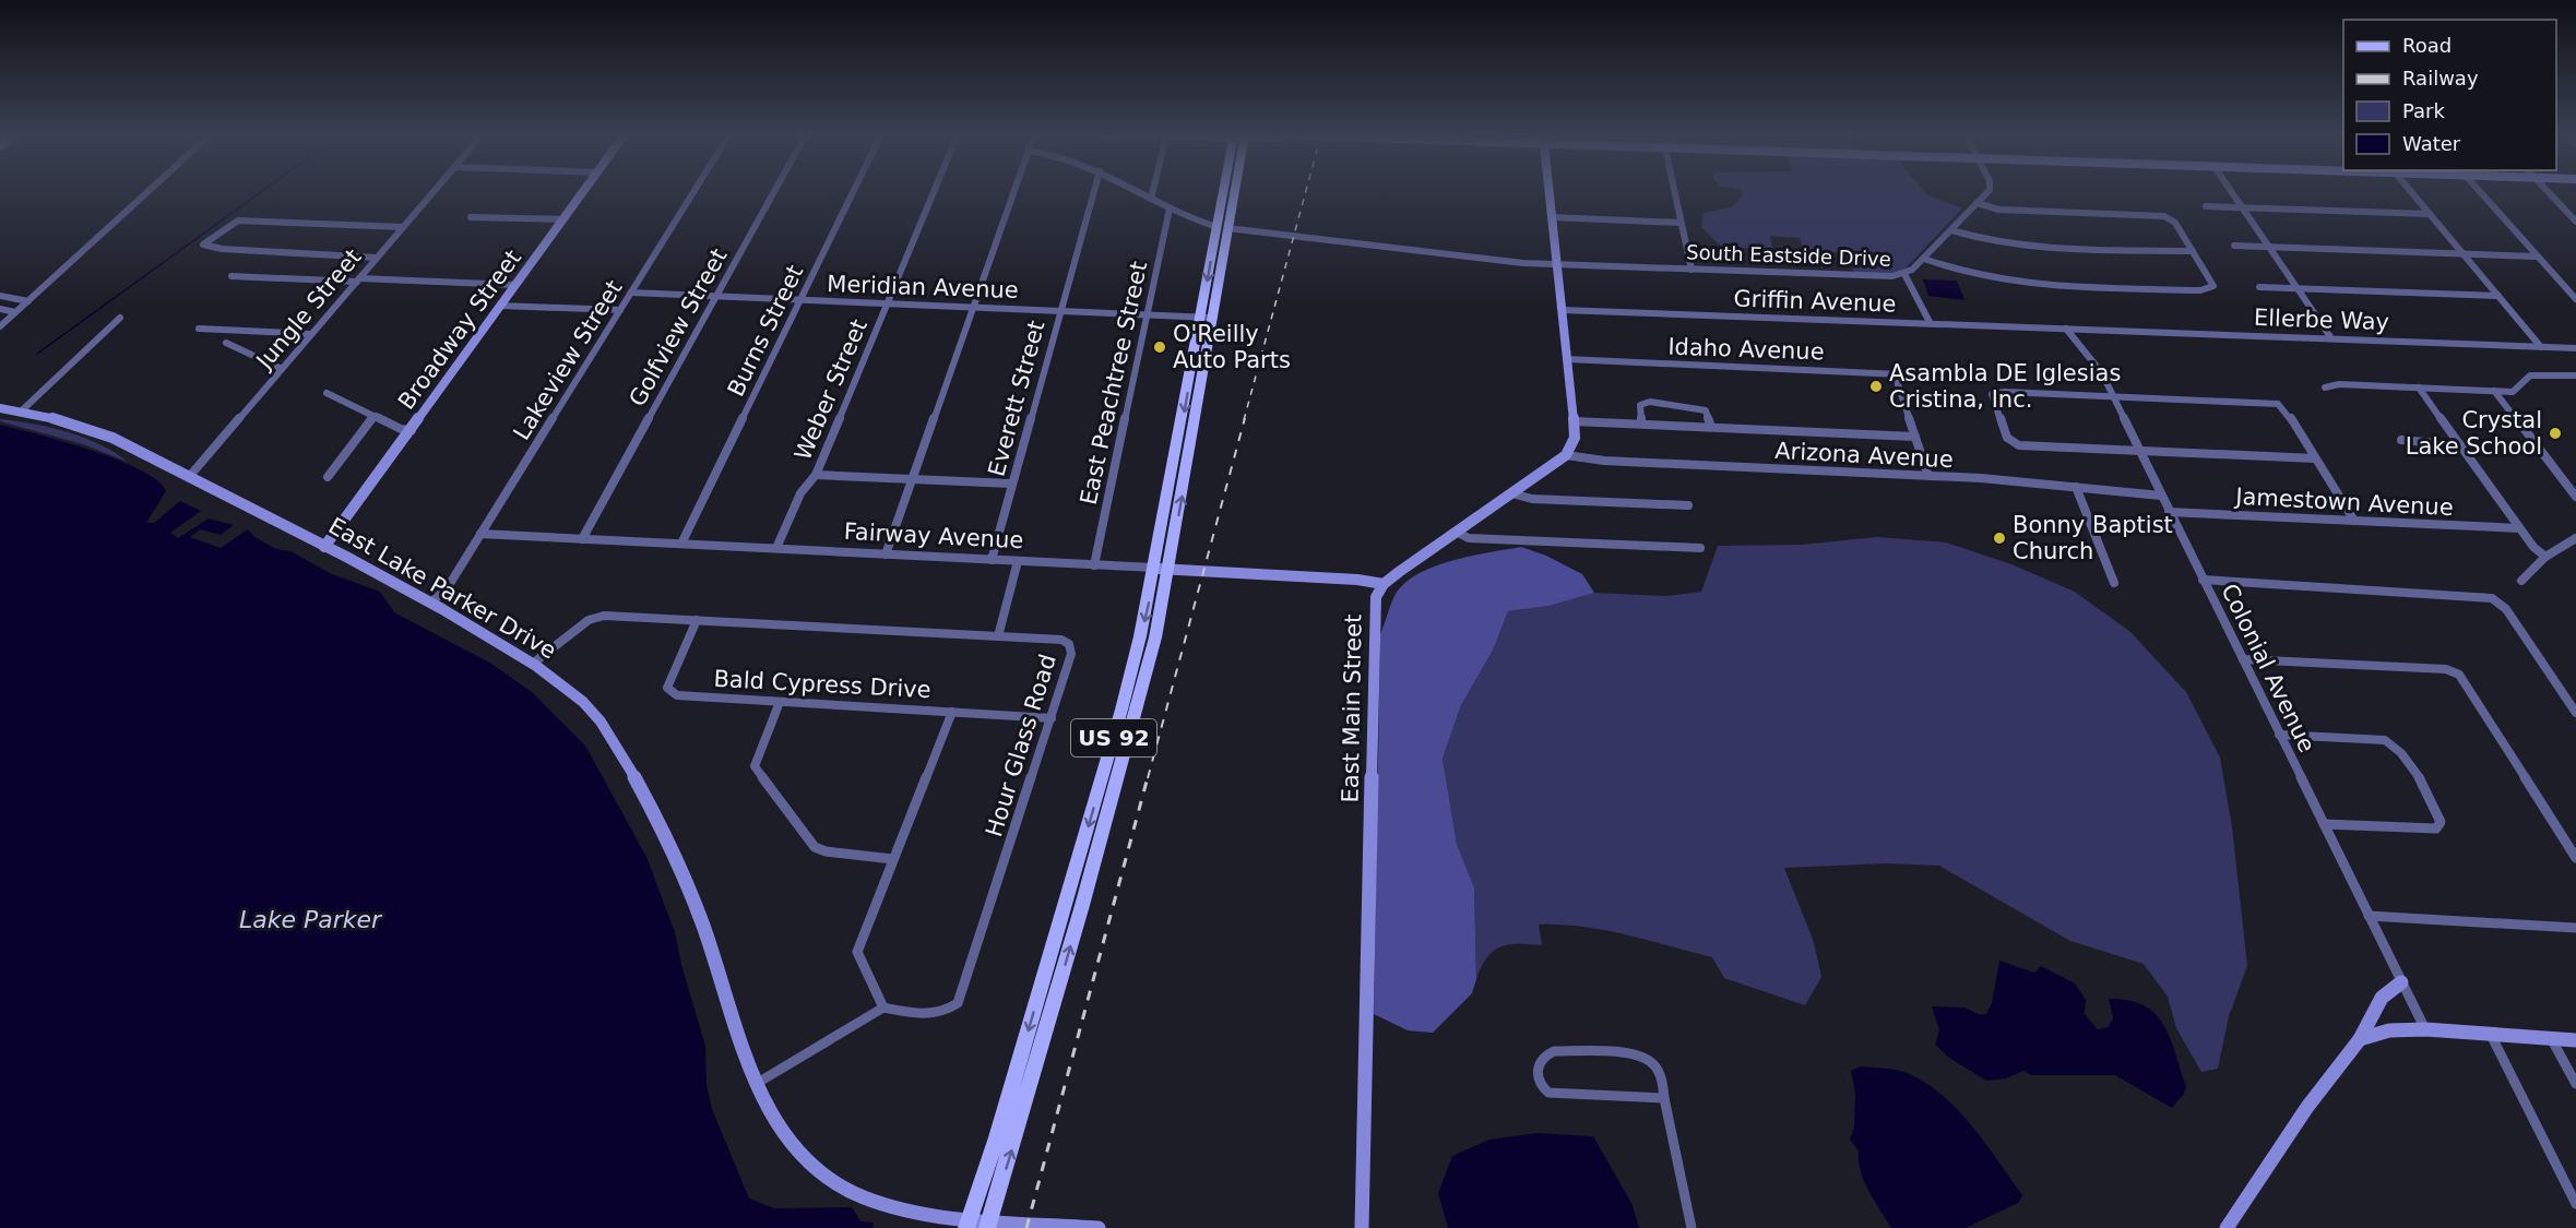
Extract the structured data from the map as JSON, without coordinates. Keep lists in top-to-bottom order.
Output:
{
  "streets": {
    "main road": [
      "Broadway Street",
      "Fairway Avenue",
      "East Lake Parker Drive",
      "East Main Street",
      "US 92"
    ],
    "street": [
      "South Eastside Drive",
      "Meridian Avenue",
      "Griffin Avenue",
      "Jungle Street",
      "Ellerbe Way",
      "Golfview Street",
      "Burns Street",
      "Idaho Avenue",
      "Lakeview Street",
      "East Peachtree Street",
      "Weber Street",
      "Everett Street",
      "Arizona Avenue",
      "Jamestown Avenue",
      "Colonial Avenue",
      "Bald Cypress Drive",
      "Hour Glass Road"
    ]
  },
  "crossings": [
    ["South Eastside Drive", "East Peachtree Street"],
    ["South Eastside Drive", "US 92"],
    ["Meridian Avenue", "Golfview Street"],
    ["Meridian Avenue", "Burns Street"],
    ["Meridian Avenue", "Lakeview Street"],
    ["Meridian Avenue", "East Peachtree Street"],
    ["Meridian Avenue", "Weber Street"],
    ["Meridian Avenue", "Everett Street"],
    ["Meridian Avenue", "US 92"],
    ["Griffin Avenue", "Ellerbe Way"],
    ["Griffin Avenue", "Colonial Avenue"],
    ["Jungle Street", "East Lake Parker Drive"],
    ["Ellerbe Way", "Colonial Avenue"],
    ["Golfview Street", "Fairway Avenue"],
    ["Broadway Street", "East Lake Parker Drive"],
    ["Burns Street", "Fairway Avenue"],
    ["Lakeview Street", "Fairway Avenue"],
    ["Lakeview Street", "East Lake Parker Drive"],
    ["East Peachtree Street", "Fairway Avenue"],
    ["Weber Street", "Fairway Avenue"],
    ["Everett Street", "Fairway Avenue"],
    ["Arizona Avenue", "Colonial Avenue"],
    ["Arizona Avenue", "East Main Street"],
    ["Jamestown Avenue", "Colonial Avenue"],
    ["Fairway Avenue", "East Main Street"],
    ["Fairway Avenue", "US 92"],
    ["East Lake Parker Drive", "US 92"],
    ["East Lake Parker Drive", "Hour Glass Road"],
    ["Bald Cypress Drive", "Hour Glass Road"]
  ],
  "water": ["Lake Parker"],
  "places": [
    "O'Reilly Auto Parts",
    "Asambla DE Iglesias Cristina, Inc.",
    "Crystal Lake School",
    "Bonny Baptist Church"
  ],
  "legend": [
    "Road",
    "Railway",
    "Park",
    "Water"
  ]
}
